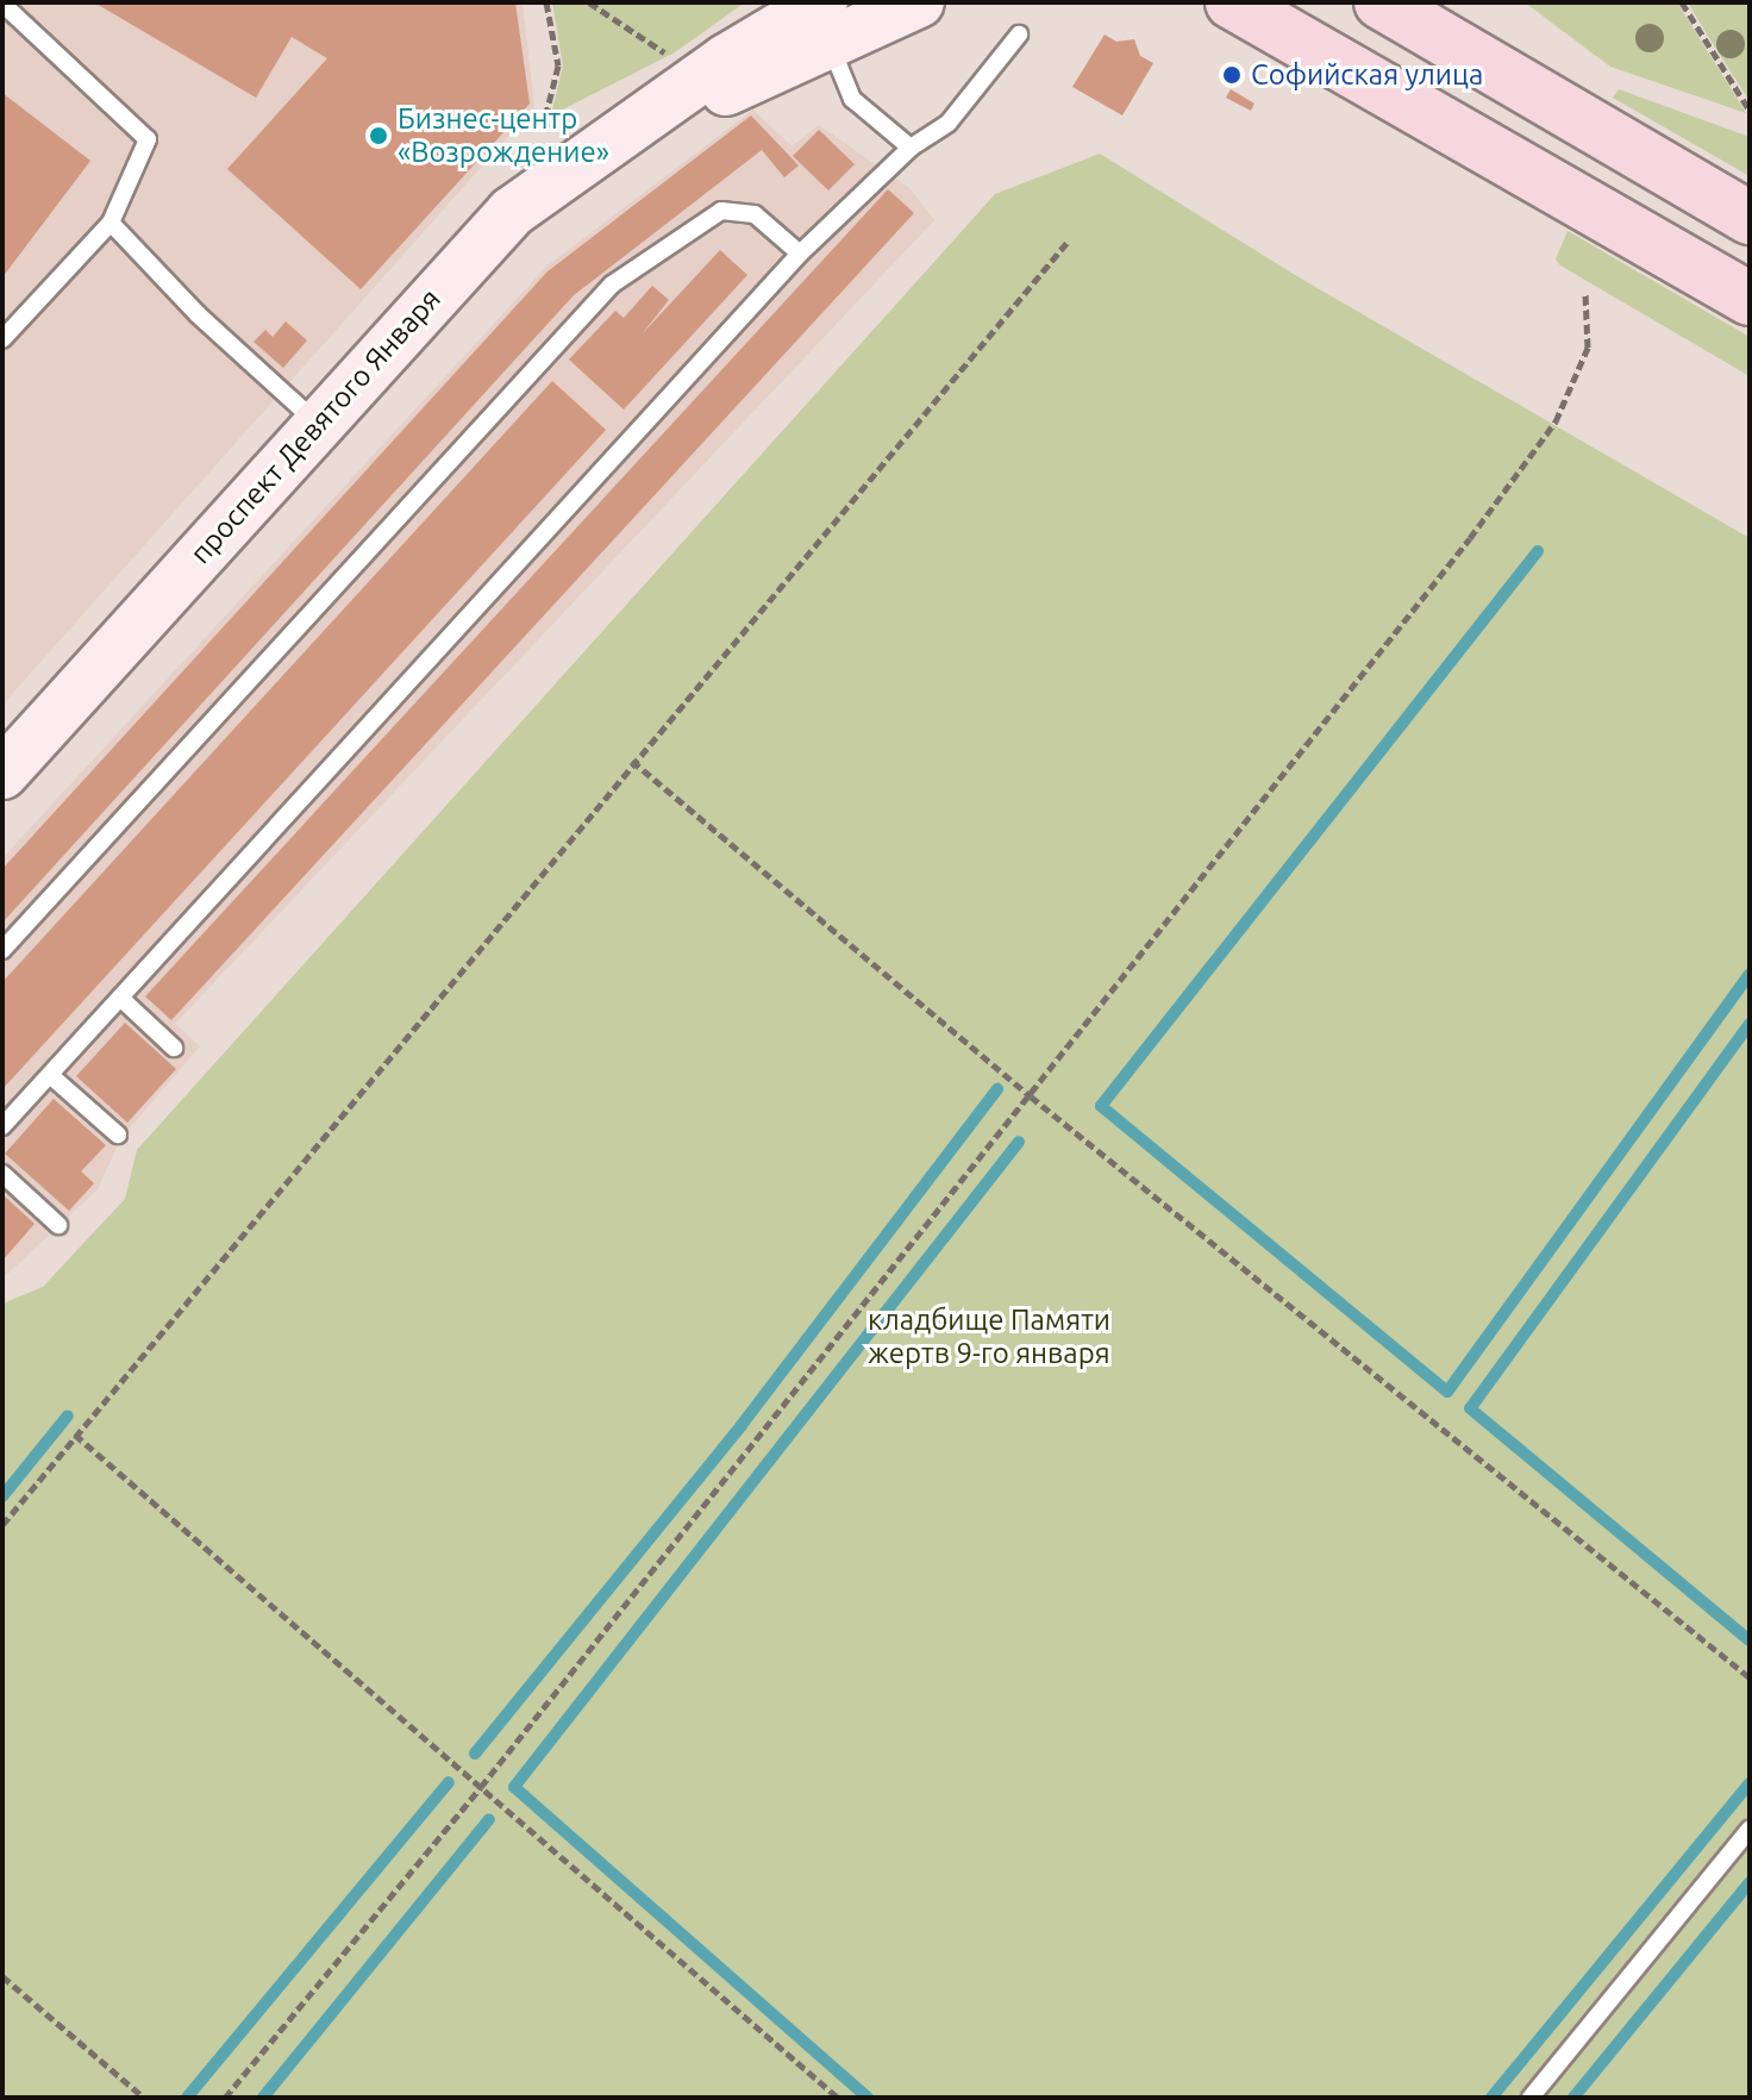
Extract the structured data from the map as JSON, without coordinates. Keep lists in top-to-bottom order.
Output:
{
  "streets": {
    "street": ["проспект Девятого Января"]
  },
  "parks": ["кладбище Памяти жертв 9-го января"],
  "places": ["Софийская улица", "Бизнес-центр «Возрождение»"]
}
